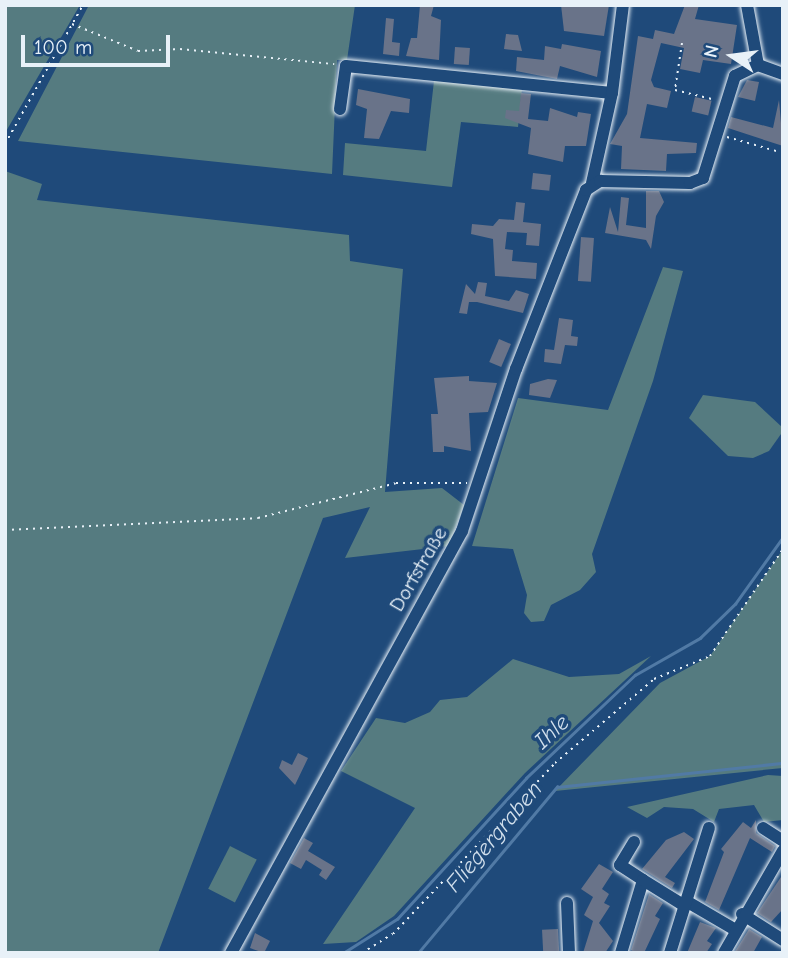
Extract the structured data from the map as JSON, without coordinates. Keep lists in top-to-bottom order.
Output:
{
  "streets": {
    "street": ["Dorfstraße"]
  },
  "water": ["Ihle", "Fliegergraben"],
  "scale_bar": "100 m",
  "north": "left"
}
